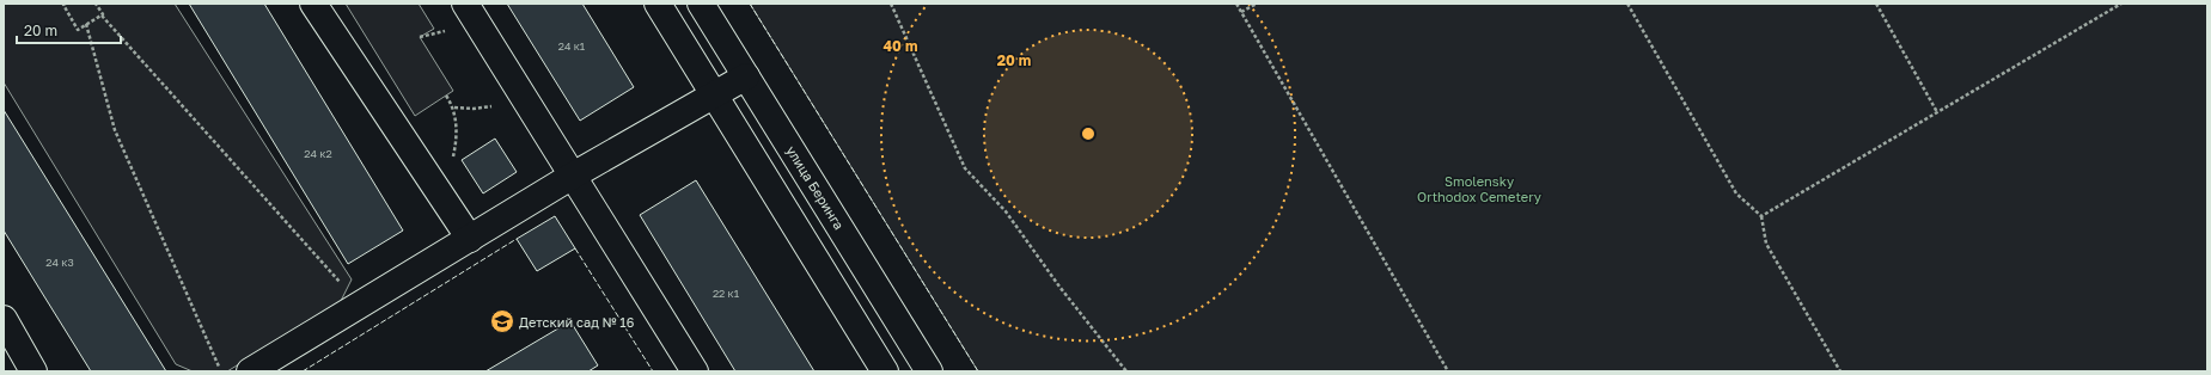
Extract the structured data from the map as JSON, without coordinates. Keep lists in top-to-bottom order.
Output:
{
  "streets": {
    "street": ["улица Беринга"]
  },
  "parks": ["Smolensky Orthodox Cemetery"],
  "places": {
    "school or university": ["Детский сад № 16"]
  },
  "house_numbers": [
    "24 к1",
    "24 к2",
    "24 к3",
    "22 к1"
  ],
  "scale_bar": "20 m",
  "rings": ["40 m", "20 m"]
}
